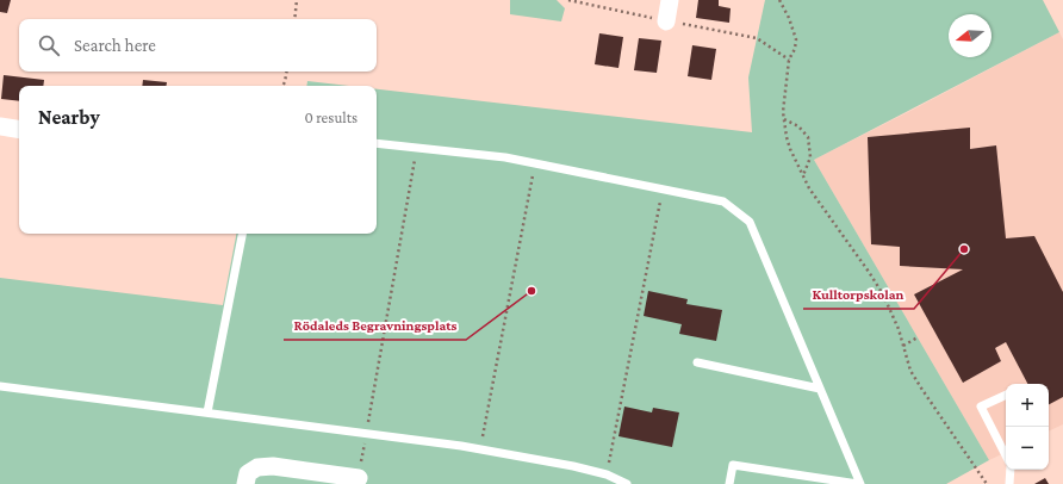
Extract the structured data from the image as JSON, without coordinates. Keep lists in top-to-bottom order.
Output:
{
  "places": ["Kulltorpskolan", "Rödaleds Begravningsplats"],
  "north": "left",
  "page": {
    "search": "Search here",
    "heading": ["Nearby", "0 results"],
    "map_buttons": ["+", "−"]
  }
}
